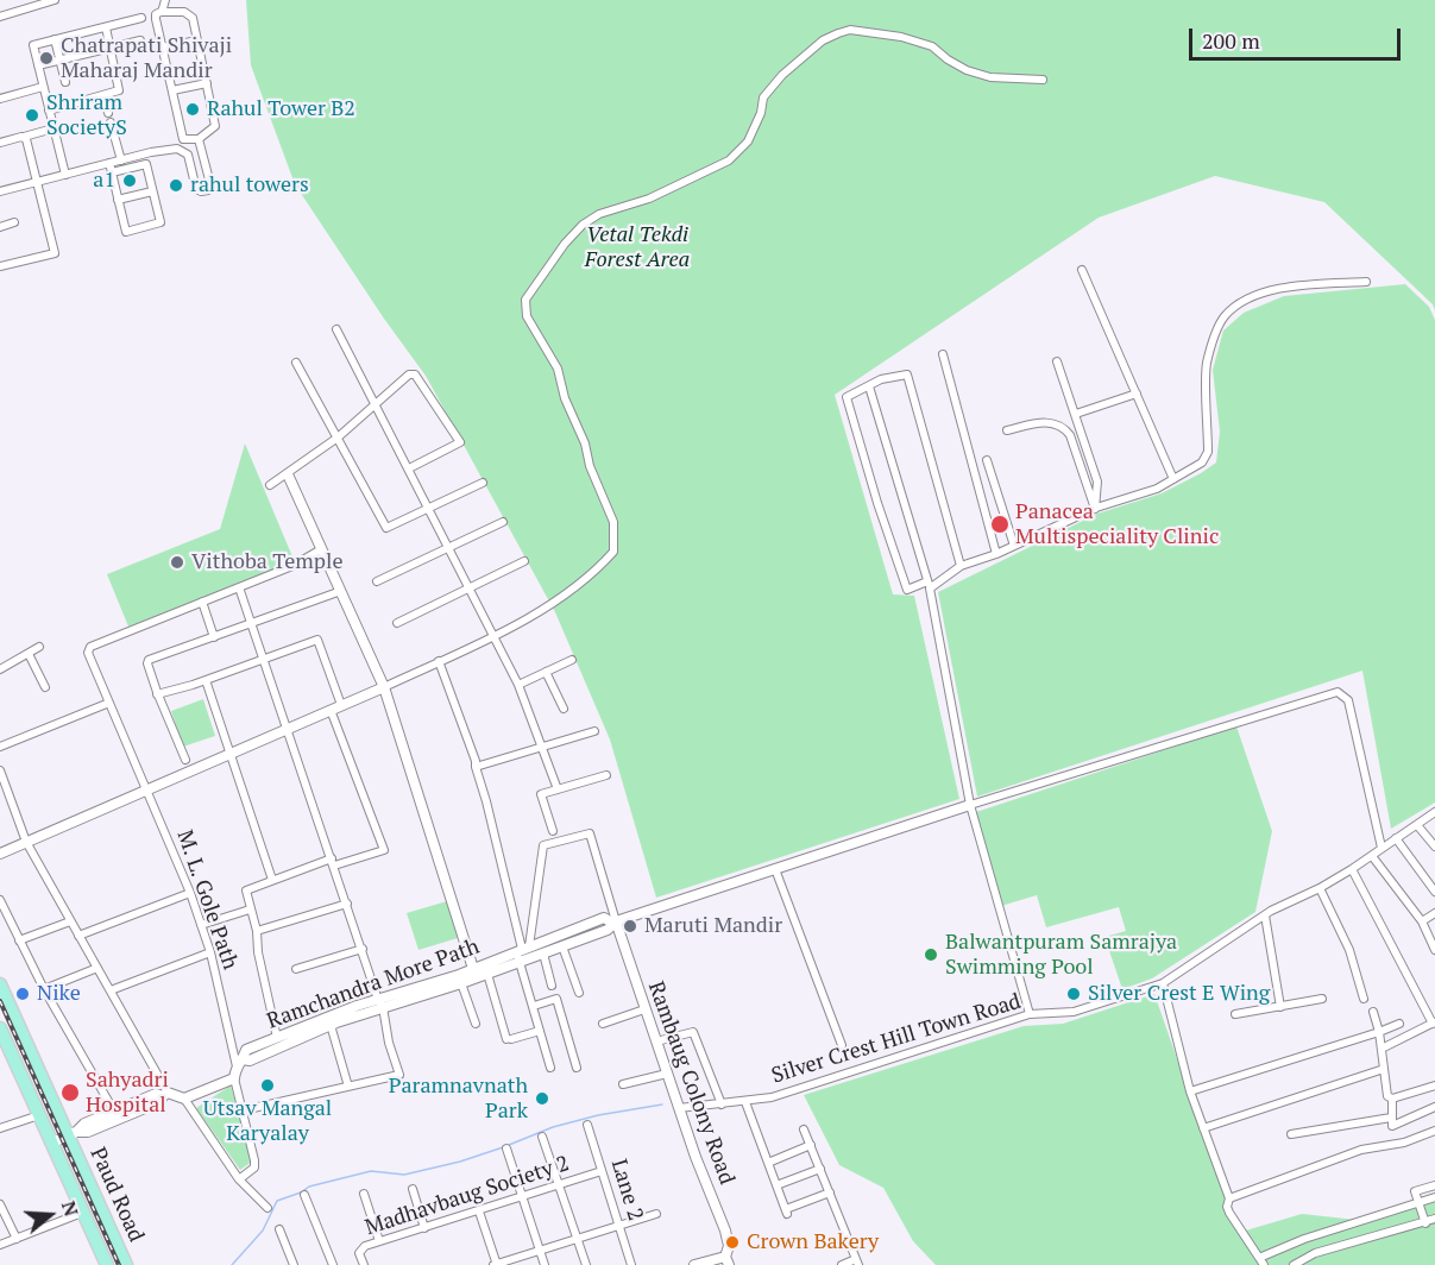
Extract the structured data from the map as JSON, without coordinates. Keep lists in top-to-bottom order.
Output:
{
  "streets": {
    "main road": ["Paud Road"],
    "street": [
      "M. L. Gole Path",
      "Ramchandra More Path",
      "Silver Crest Hill Town Road",
      "Rambaug Colony Road",
      "Lane 2",
      "Madhavbaug Society 2"
    ]
  },
  "crossings": [
    ["M. L. Gole Path", "Ramchandra More Path"],
    ["Ramchandra More Path", "Rambaug Colony Road"],
    ["Silver Crest Hill Town Road", "Rambaug Colony Road"],
    ["Lane 2", "Madhavbaug Society 2"]
  ],
  "parks": ["Vetal Tekdi Forest Area"],
  "places": [
    "Chatrapati Shivaji Maharaj Mandir",
    "Rahul Tower B2",
    "Shriram SocietyS",
    "a1",
    "rahul towers",
    "Panacea Multispeciality Clinic",
    "Vithoba Temple",
    "Maruti Mandir",
    "Balwantpuram Samrajya Swimming Pool",
    "Nike",
    "Silver Crest E Wing",
    "Utsav Mangal Karyalay",
    "Sahyadri Hospital",
    "Paramnavnath Park",
    "Crown Bakery"
  ],
  "scale_bar": "200 m",
  "north": "right"
}
